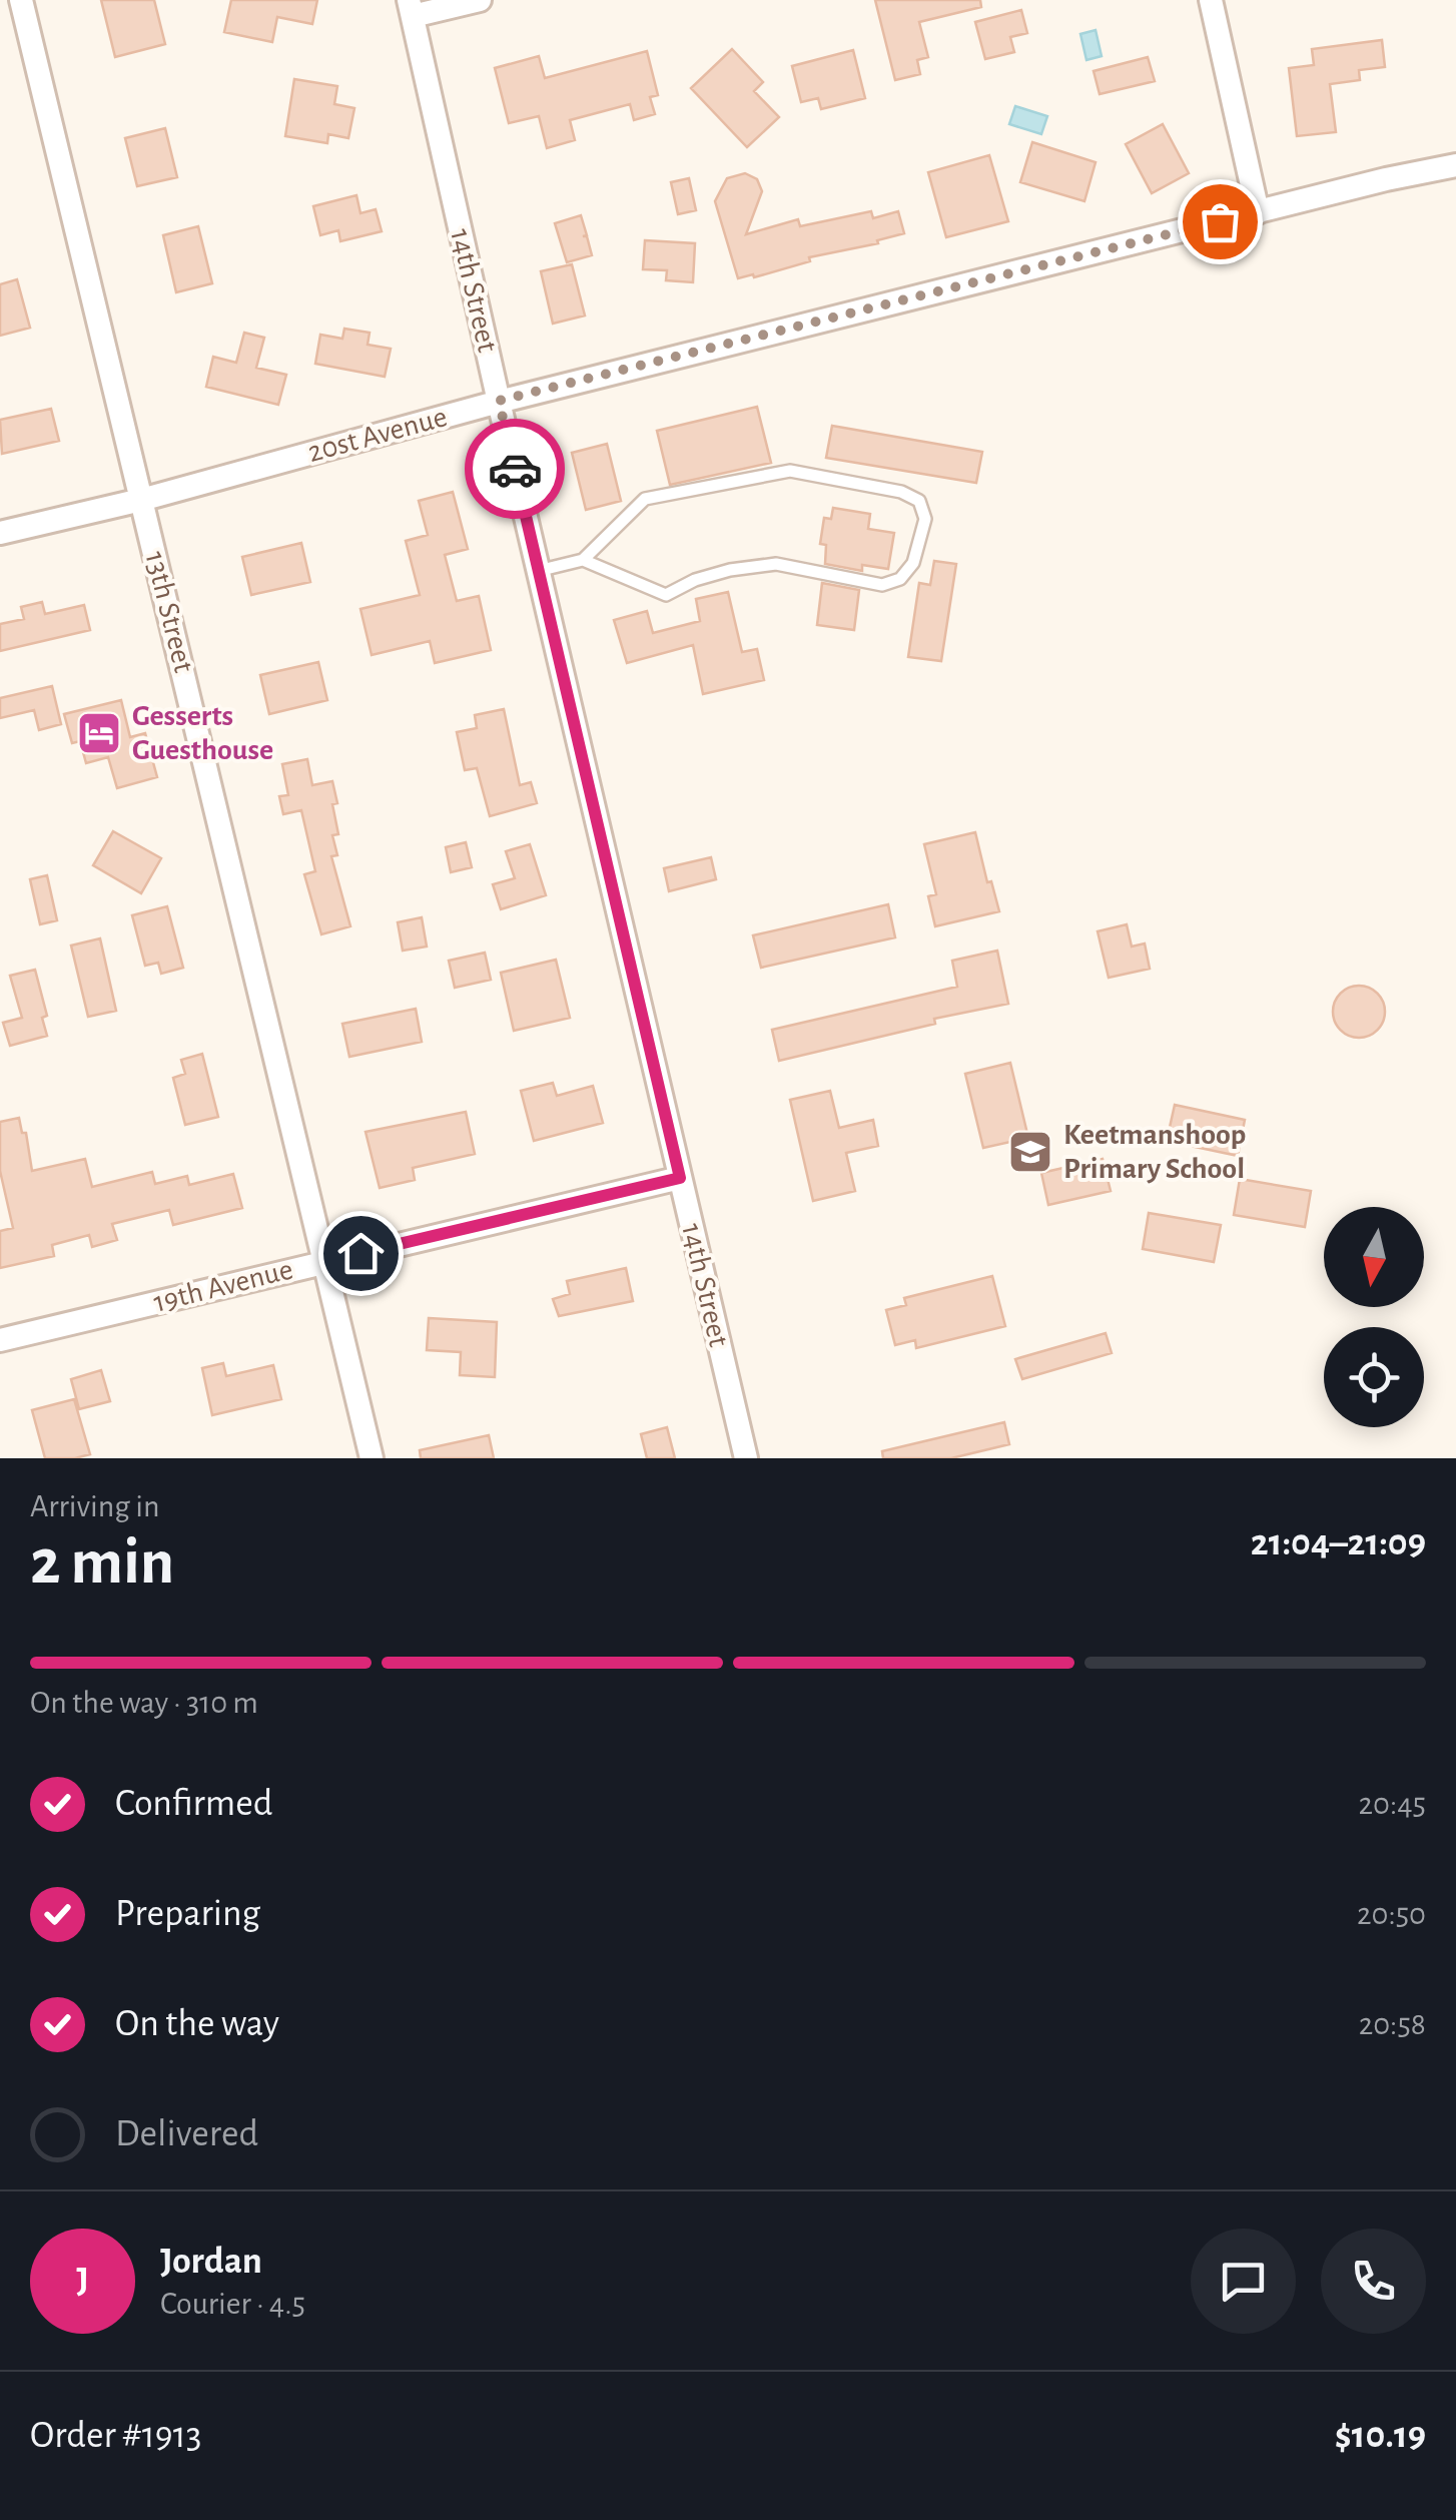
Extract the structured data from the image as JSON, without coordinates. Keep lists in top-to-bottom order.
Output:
{
  "streets": {
    "street": [
      "14th Street",
      "20st Avenue",
      "13th Street",
      "19th Avenue"
    ]
  },
  "crossings": [
    ["14th Street", "20st Avenue"],
    ["14th Street", "19th Avenue"],
    ["20st Avenue", "13th Street"],
    ["13th Street", "19th Avenue"]
  ],
  "places": {
    "hotel": ["Gesserts Guesthouse"],
    "school or university": ["Keetmanshoop Primary School"]
  },
  "north": "bottom",
  "page": {
    "heading": ["2 min", "Arriving in", "21:04–21:09"],
    "panel": [
      "Jordan",
      "Courier · 4.5",
      "Order #1913",
      "$10.19"
    ],
    "bar": "On the way · 310 m",
    "list": [
      ["Confirmed", "20:45"],
      ["Preparing", "20:50"],
      ["On the way", "20:58"],
      "Delivered"
    ],
    "round": "J"
  }
}
